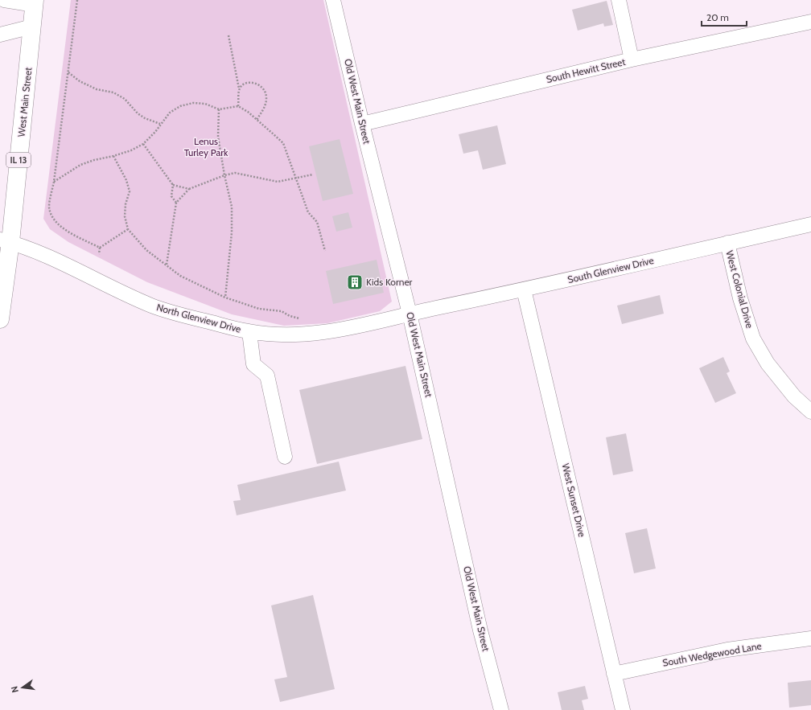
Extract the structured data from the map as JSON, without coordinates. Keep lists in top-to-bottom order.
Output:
{
  "streets": {
    "highway": ["West Main Street", "IL 13"],
    "street": [
      "South Hewitt Street",
      "Old West Main Street",
      "South Glenview Drive",
      "West Colonial Drive",
      "North Glenview Drive",
      "West Sunset Drive",
      "South Wedgewood Lane"
    ]
  },
  "crossings": [
    ["South Hewitt Street", "Old West Main Street"],
    ["Old West Main Street", "South Glenview Drive"],
    ["Old West Main Street", "North Glenview Drive"],
    ["West Main Street", "North Glenview Drive"],
    ["South Glenview Drive", "West Colonial Drive"],
    ["South Glenview Drive", "North Glenview Drive"],
    ["South Glenview Drive", "West Sunset Drive"],
    ["West Sunset Drive", "South Wedgewood Lane"]
  ],
  "parks": ["Lenus Turley Park"],
  "places": {
    "building": ["Kids Korner"]
  },
  "scale_bar": "20 m",
  "north": "left"
}
